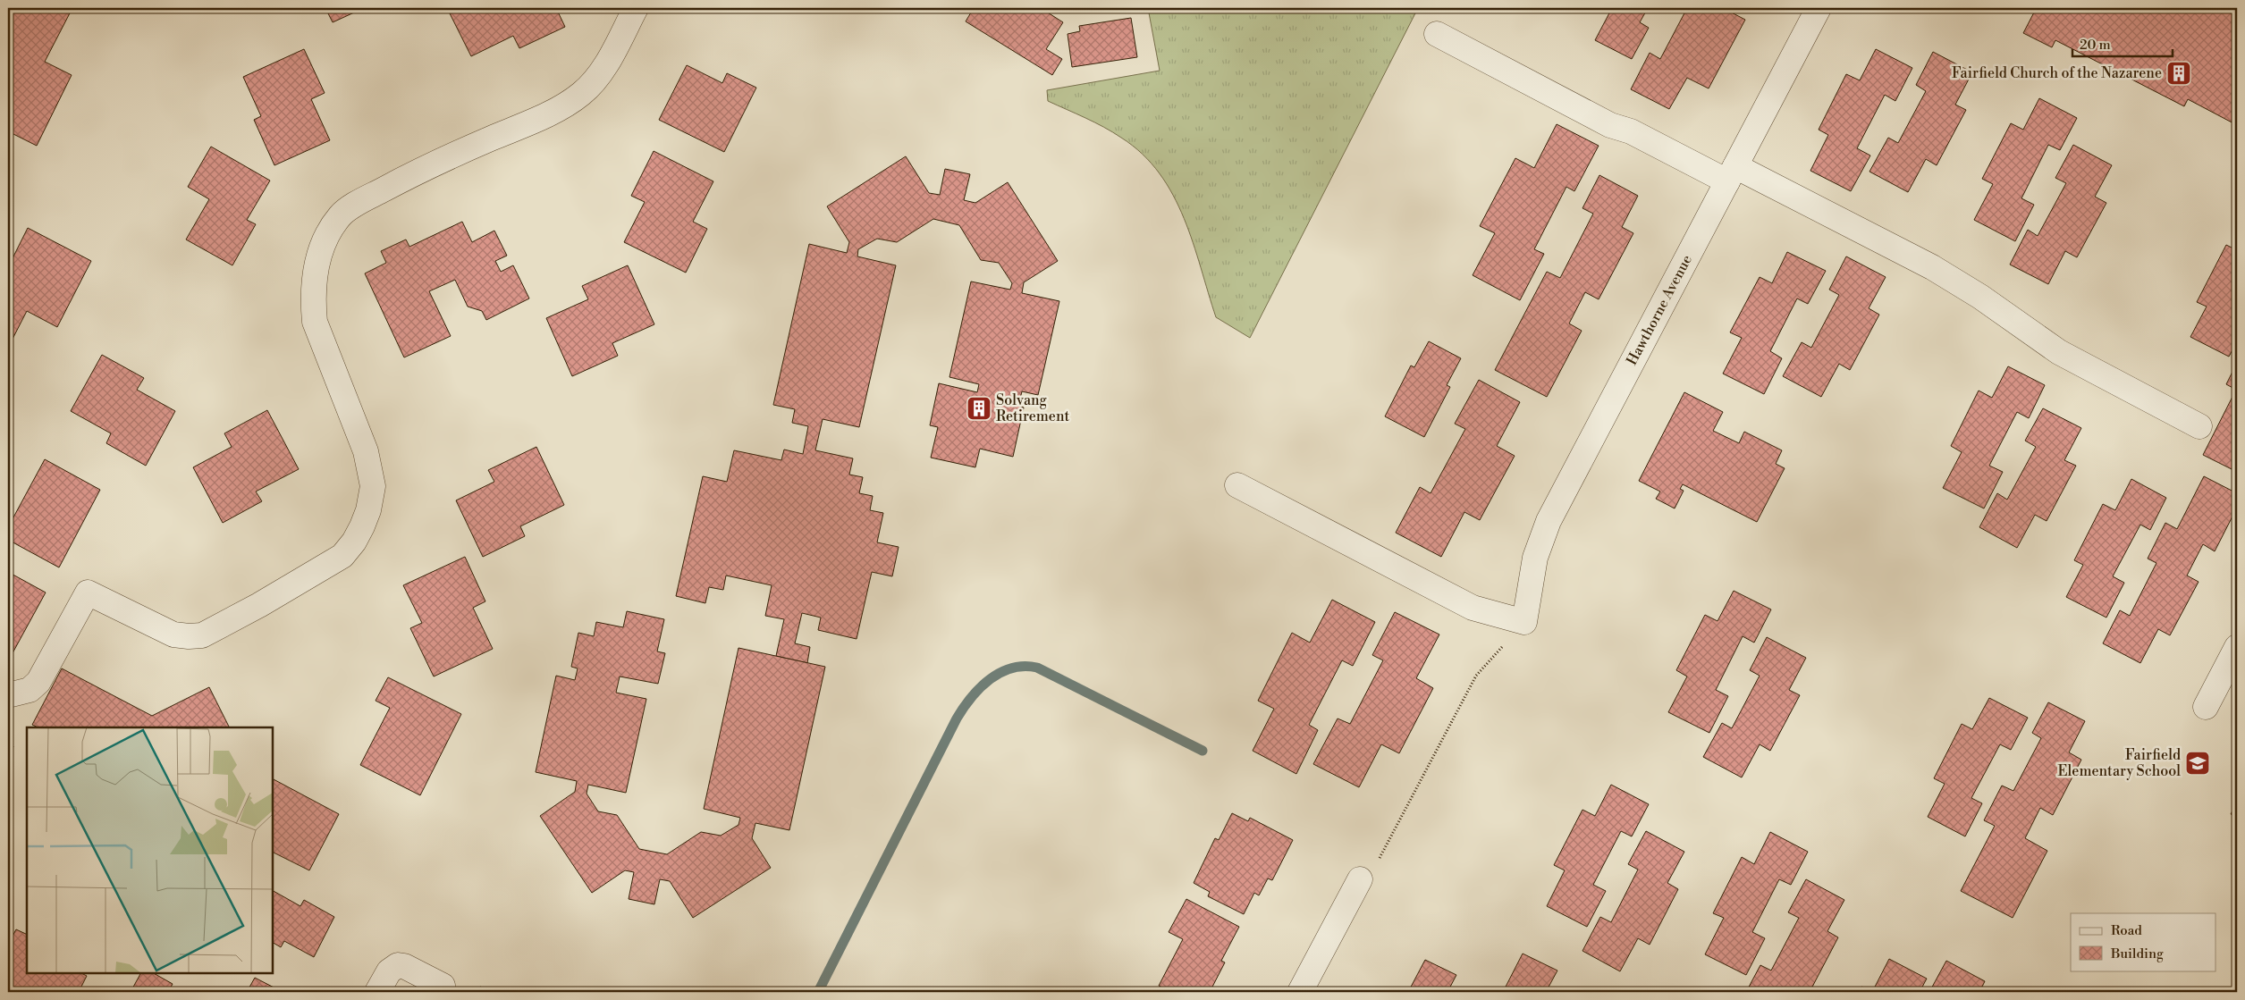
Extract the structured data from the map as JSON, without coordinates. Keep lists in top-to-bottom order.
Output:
{
  "streets": {
    "street": ["Hawthorne Avenue"]
  },
  "places": {
    "building": ["Fairfield Church of the Nazarene", "Solvang Retirement"],
    "school or university": ["Fairfield Elementary School"]
  },
  "legend": ["Road", "Building"],
  "scale_bar": "20 m"
}
